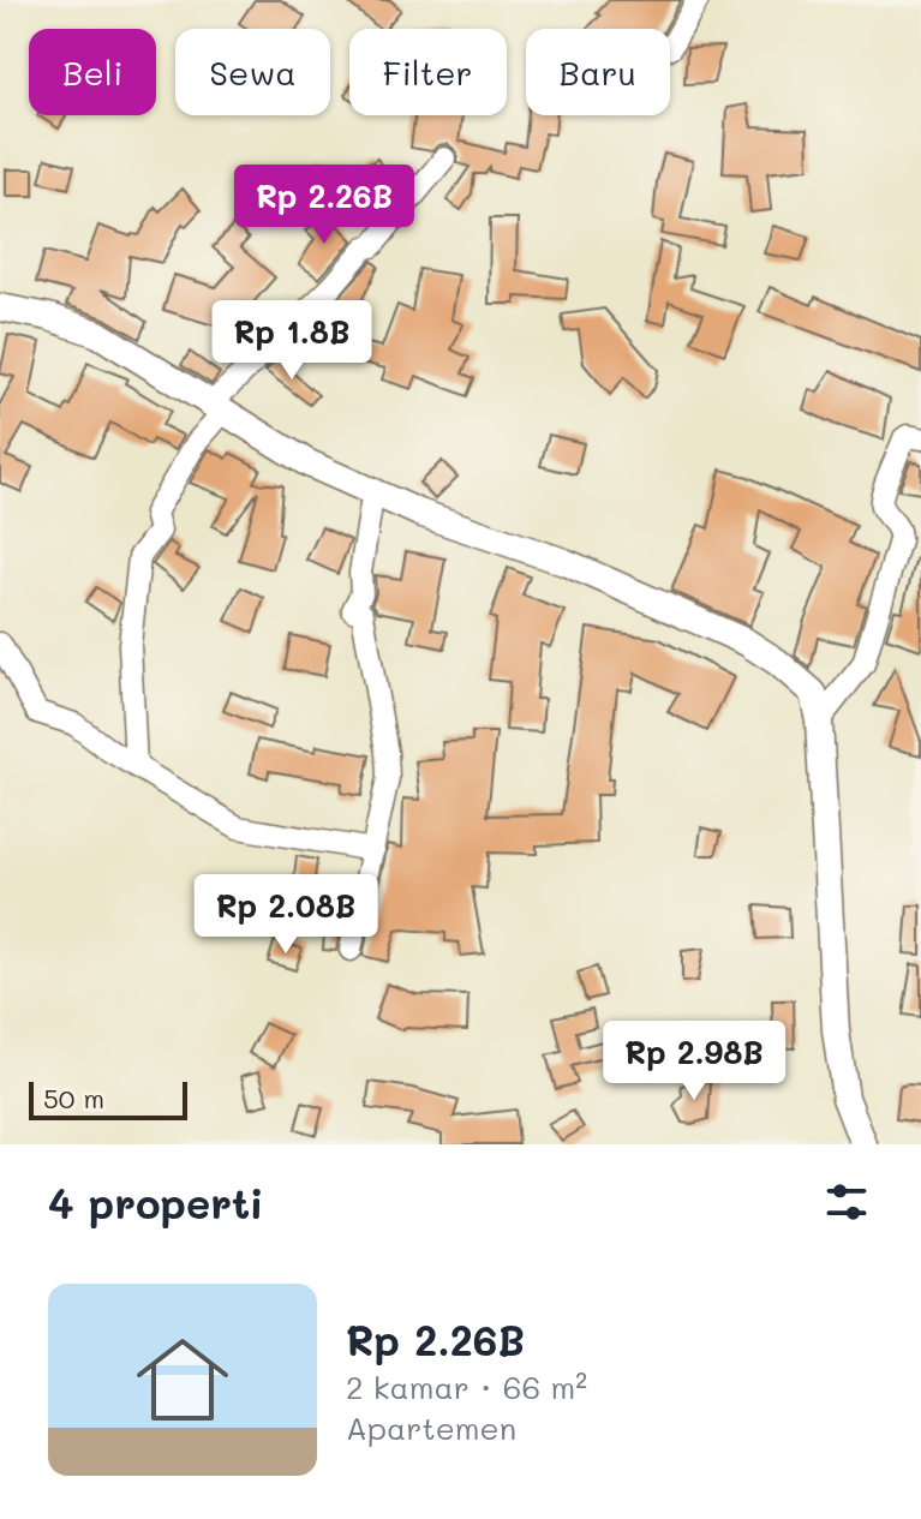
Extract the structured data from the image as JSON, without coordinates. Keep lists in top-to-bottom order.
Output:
{
  "scale_bar": "50 m",
  "page": {
    "chip": [
      "Beli",
      "Sewa",
      "Filter",
      "Baru"
    ],
    "price": [
      "Rp 2.26B",
      "Rp 1.8B",
      "Rp 2.08B",
      "Rp 2.98B"
    ],
    "scale": "50 m",
    "heading": "4 properti",
    "list": [
      {
        "name": "Rp 2.26B",
        "note": "2 kamar · 66 m² · Apartemen"
      }
    ]
  }
}
